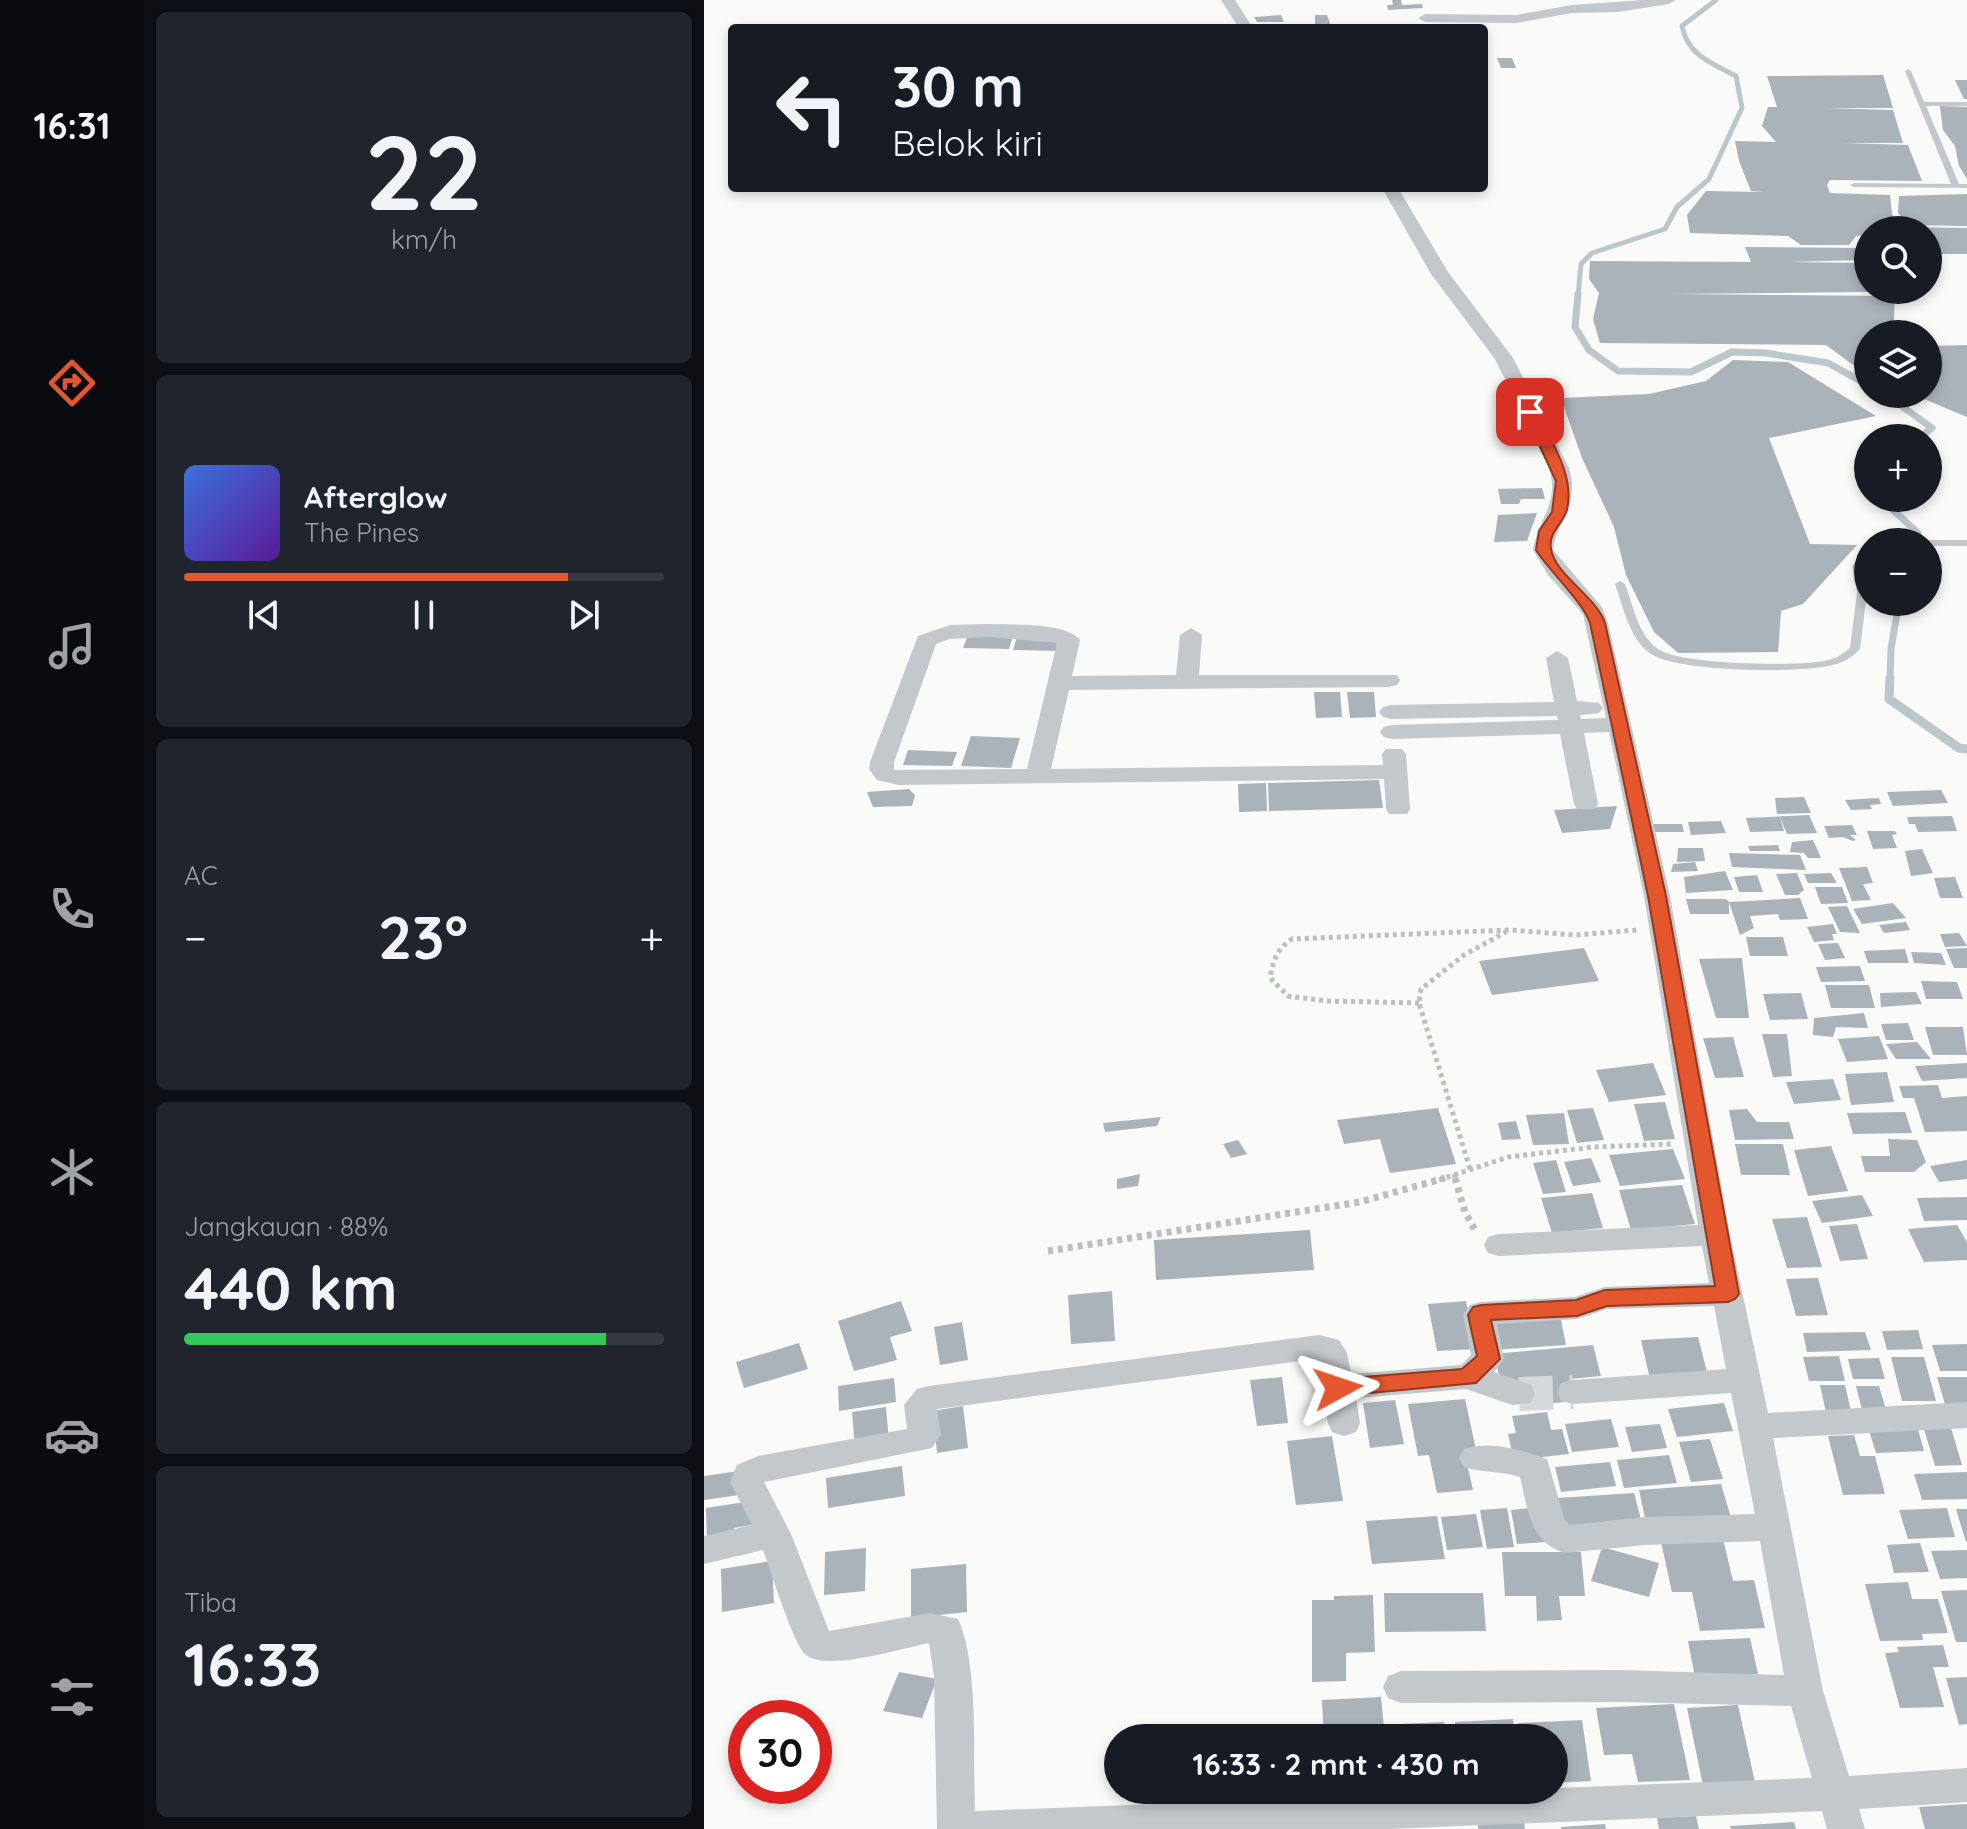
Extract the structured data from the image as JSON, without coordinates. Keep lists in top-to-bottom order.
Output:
{
  "page": {
    "tabs": "16:31",
    "tile": [
      ["22", "km/h"],
      "AC",
      ["Jangkauan · 88%", "440 km"],
      ["Tiba", "16:33"]
    ],
    "turn": ["30 m", "Belok kiri"],
    "map_buttons": ["+", "−"],
    "song": ["Afterglow", "The Pines"],
    "heat": ["−", "23°", "+"],
    "limit": "30",
    "trip": "16:33 · 2 mnt · 430 m"
  }
}
